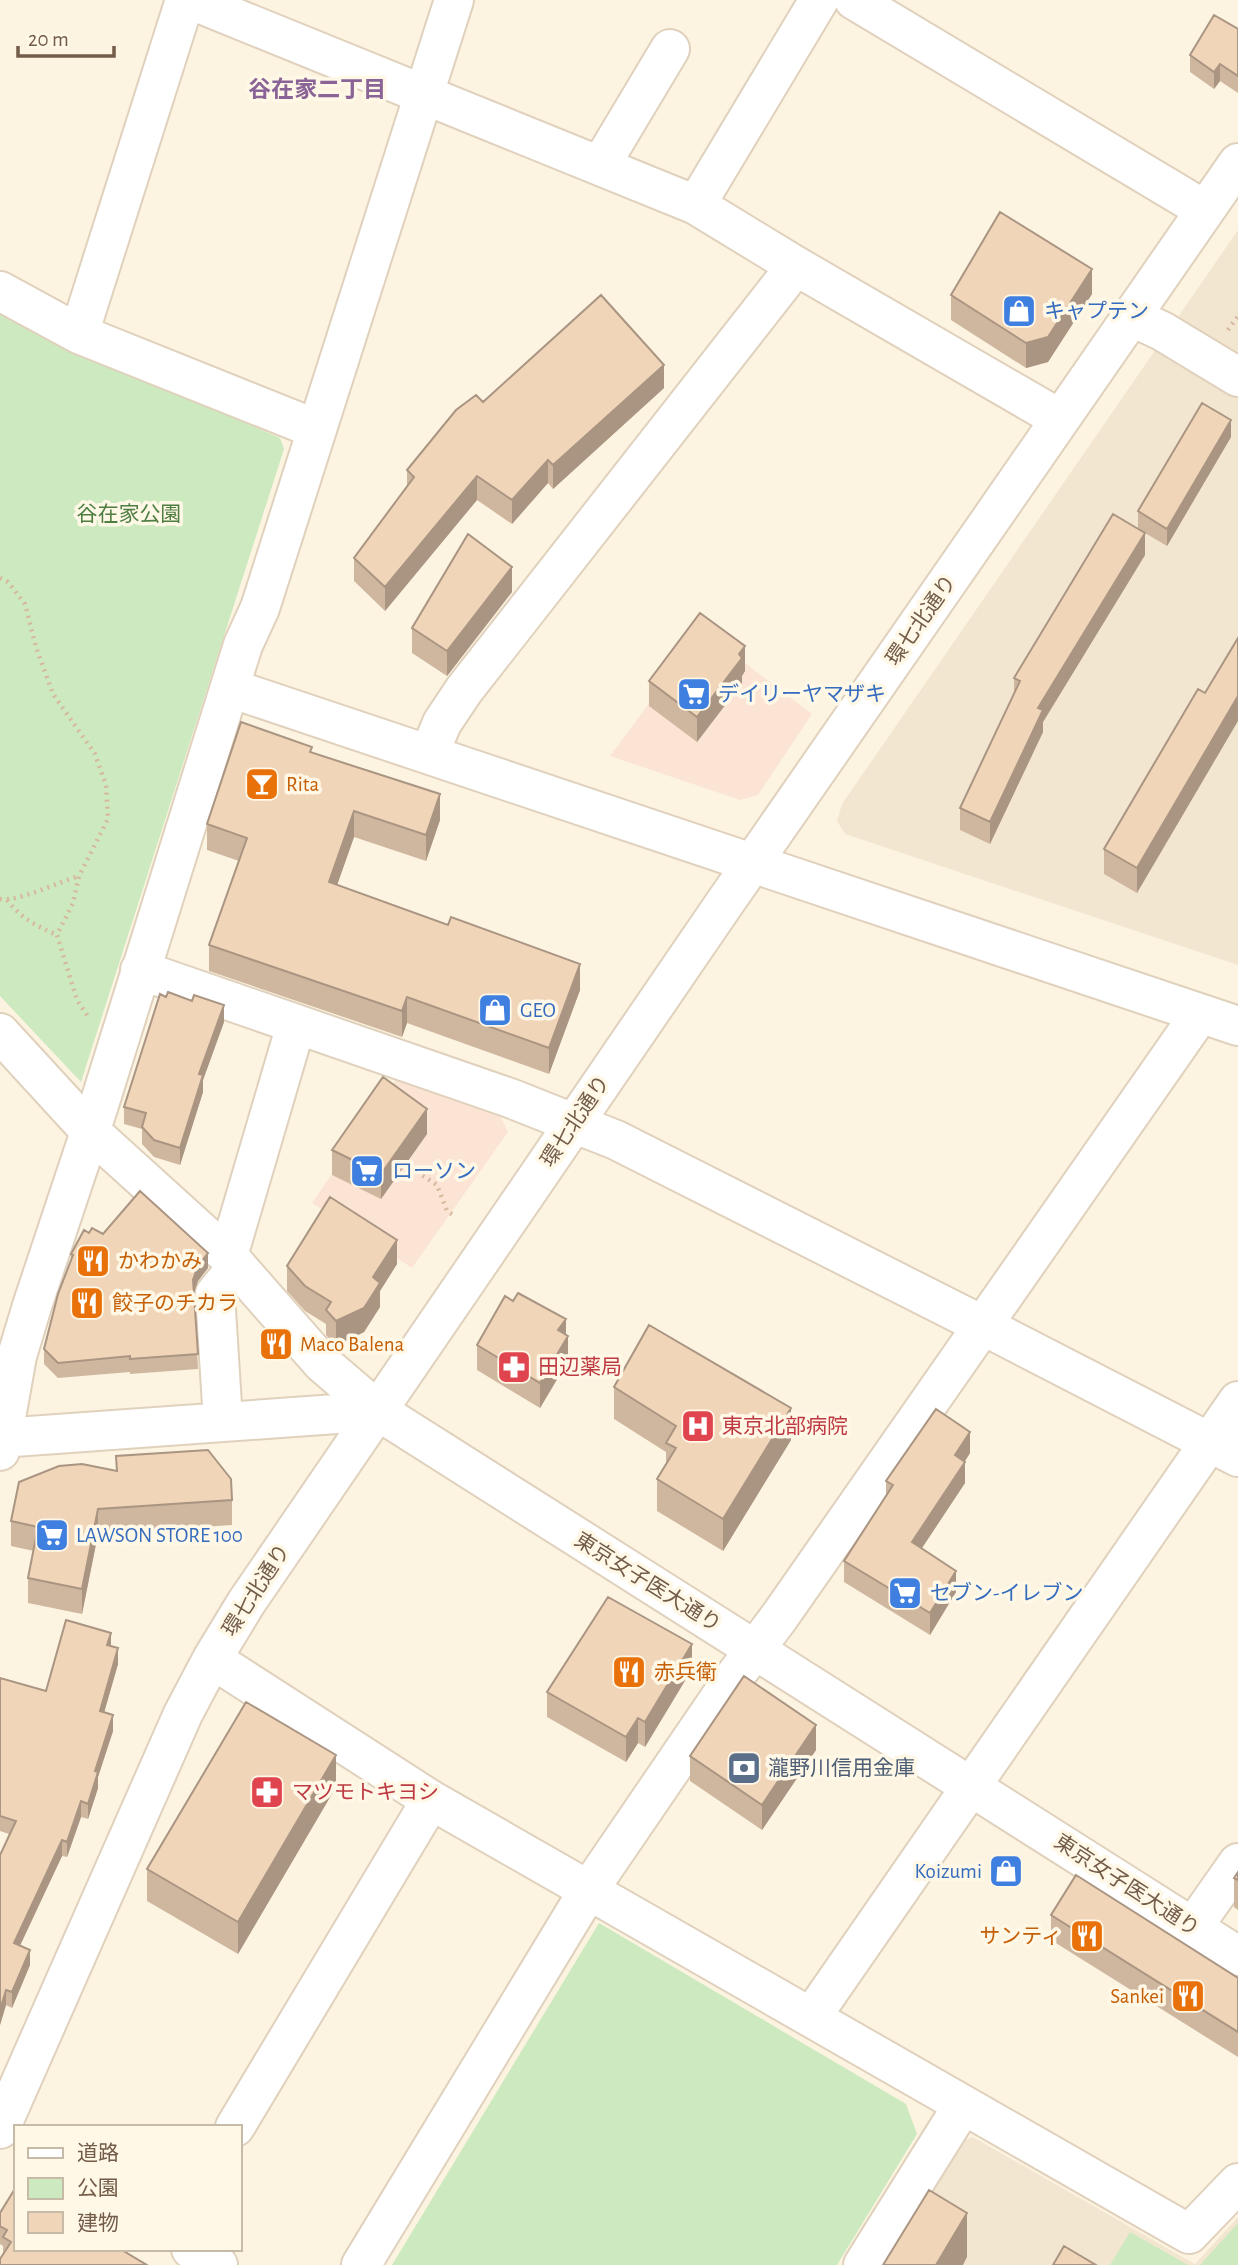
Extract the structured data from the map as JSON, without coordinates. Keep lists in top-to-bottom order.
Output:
{
  "streets": {
    "street": ["環七北通り", "東京女子医大通り"]
  },
  "crossings": [
    ["環七北通り", "東京女子医大通り"]
  ],
  "districts": ["谷在家二丁目"],
  "parks": ["谷在家公園"],
  "places": {
    "shop": ["キャプテン", "GEO", "Koizumi"],
    "supermarket": [
      "デイリーヤマザキ",
      "ローソン",
      "LAWSON STORE 100",
      "セブン-イレブン"
    ],
    "bar": ["Rita"],
    "restaurant": [
      "かわかみ",
      "餃子のチカラ",
      "Maco Balena",
      "赤兵衛",
      "サンティ",
      "Sankei"
    ],
    "pharmacy": ["田辺薬局", "マツモトキヨシ"],
    "hospital": ["東京北部病院"],
    "bank": ["瀧野川信用金庫"]
  },
  "legend": ["道路", "公園", "建物"],
  "scale_bar": "20 m"
}
